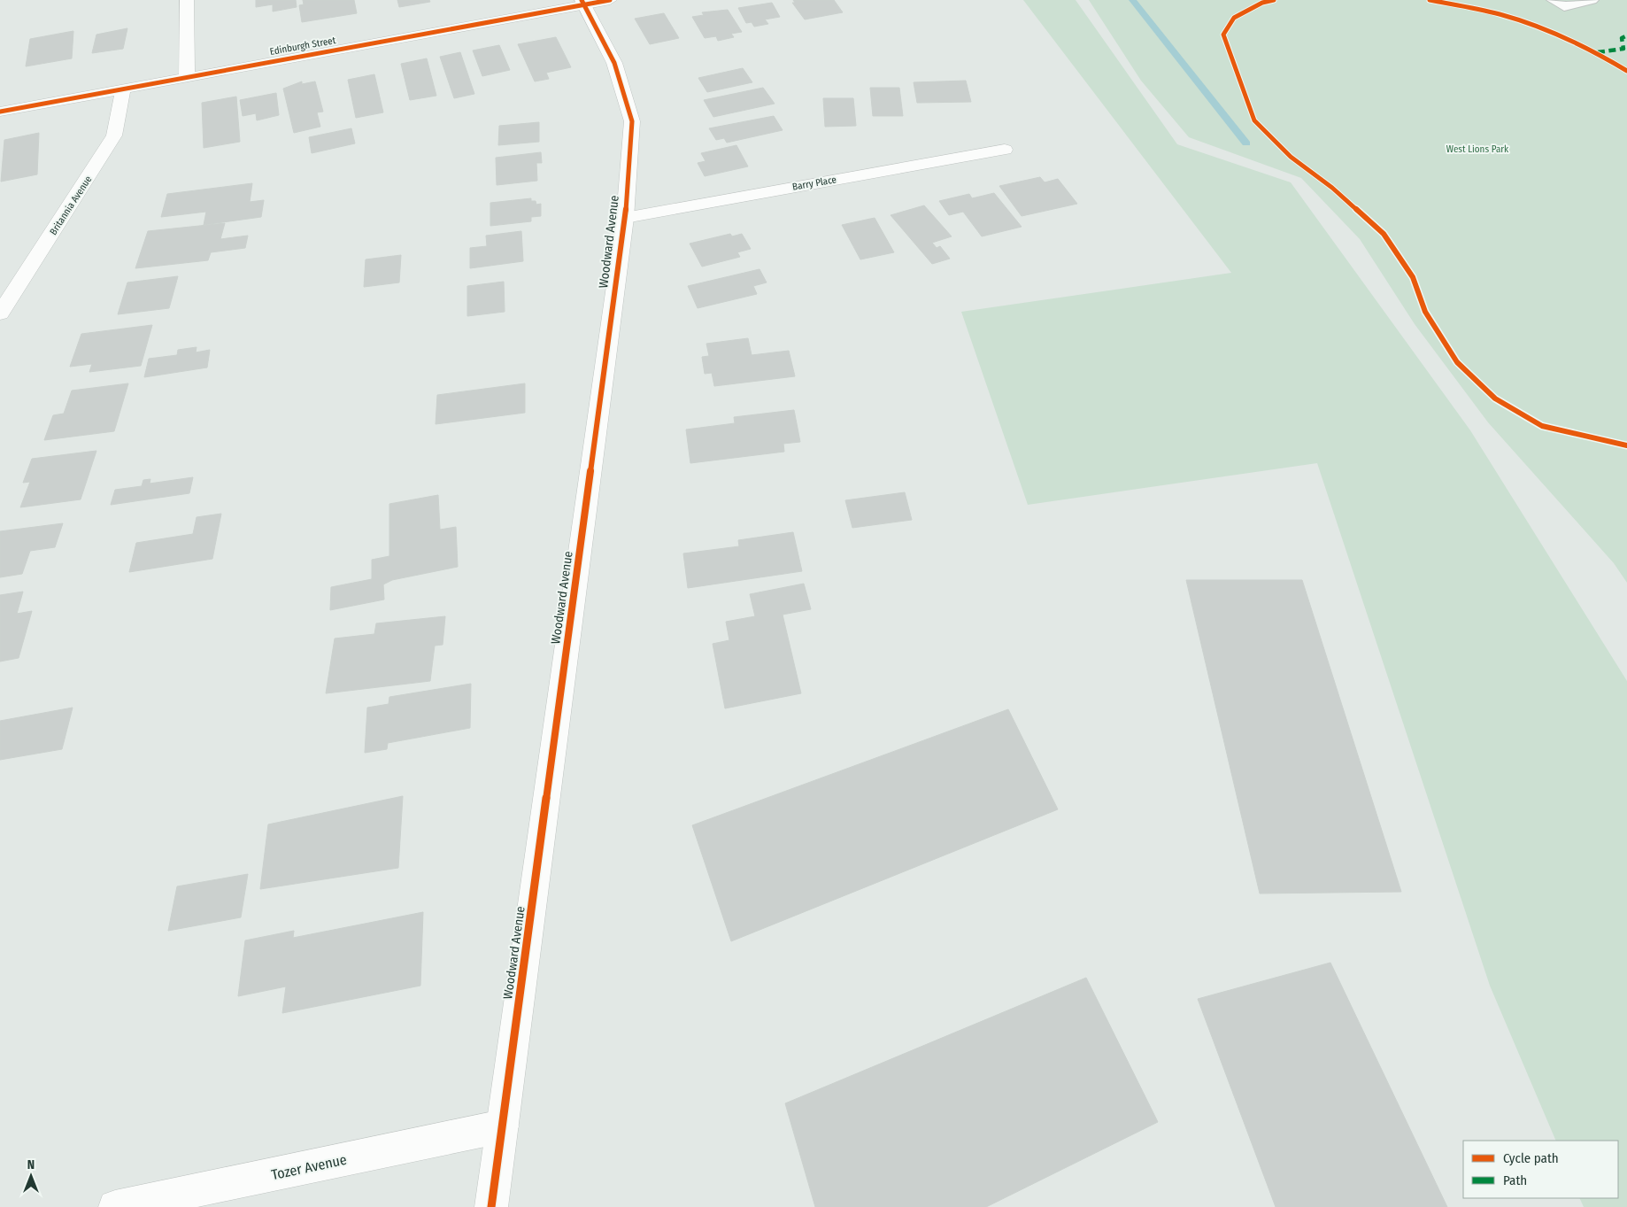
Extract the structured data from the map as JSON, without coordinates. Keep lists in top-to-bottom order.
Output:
{
  "streets": {
    "street": [
      "Edinburgh Street",
      "Barry Place",
      "Britannia Avenue",
      "Woodward Avenue",
      "Tozer Avenue"
    ]
  },
  "crossings": [
    ["Edinburgh Street", "Britannia Avenue"],
    ["Edinburgh Street", "Woodward Avenue"],
    ["Barry Place", "Woodward Avenue"],
    ["Woodward Avenue", "Tozer Avenue"]
  ],
  "parks": ["West Lions Park"],
  "legend": ["Cycle path", "Path"],
  "north": "top"
}
